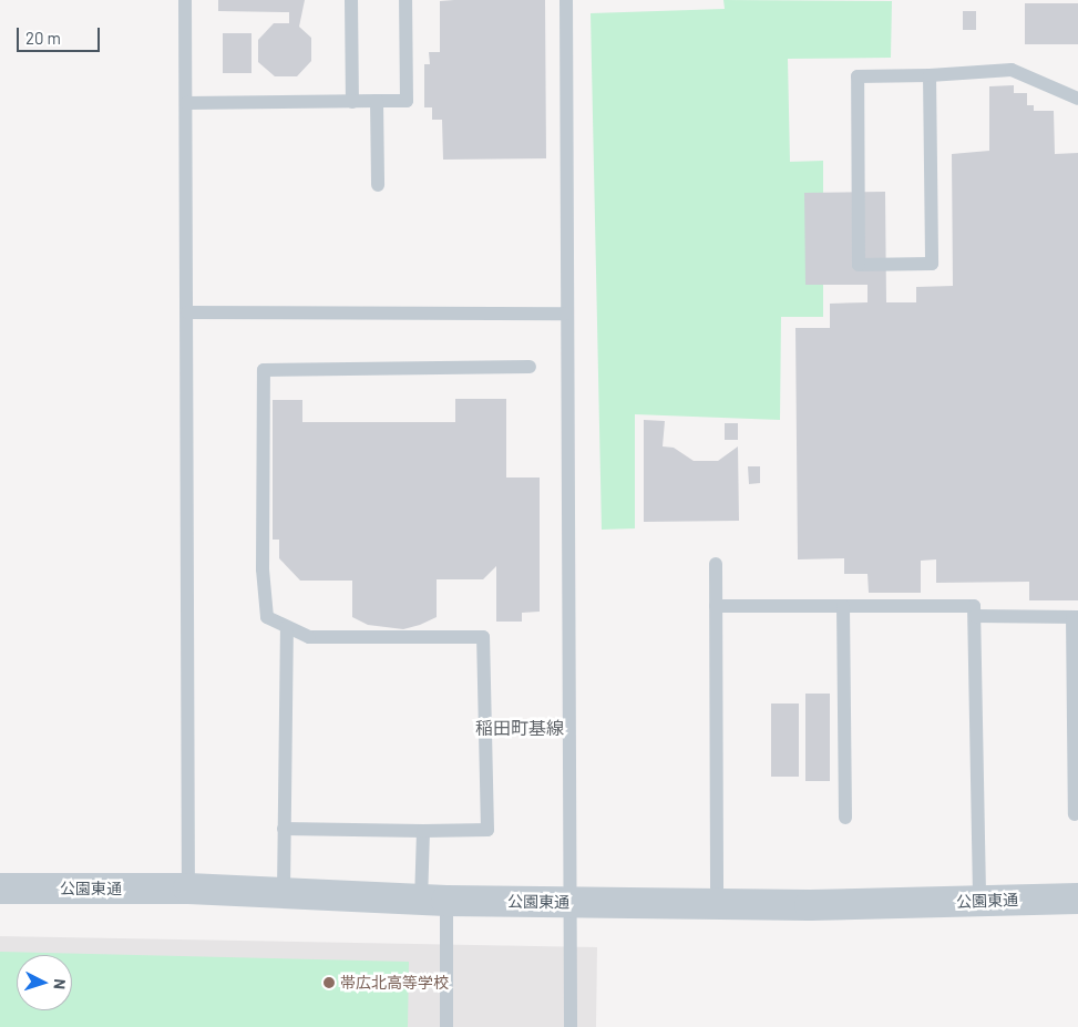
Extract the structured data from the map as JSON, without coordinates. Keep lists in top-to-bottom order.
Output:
{
  "streets": {
    "street": ["公園東通"]
  },
  "districts": ["稲田町基線"],
  "places": ["帯広北高等学校"],
  "scale_bar": "20 m",
  "north": "right"
}
